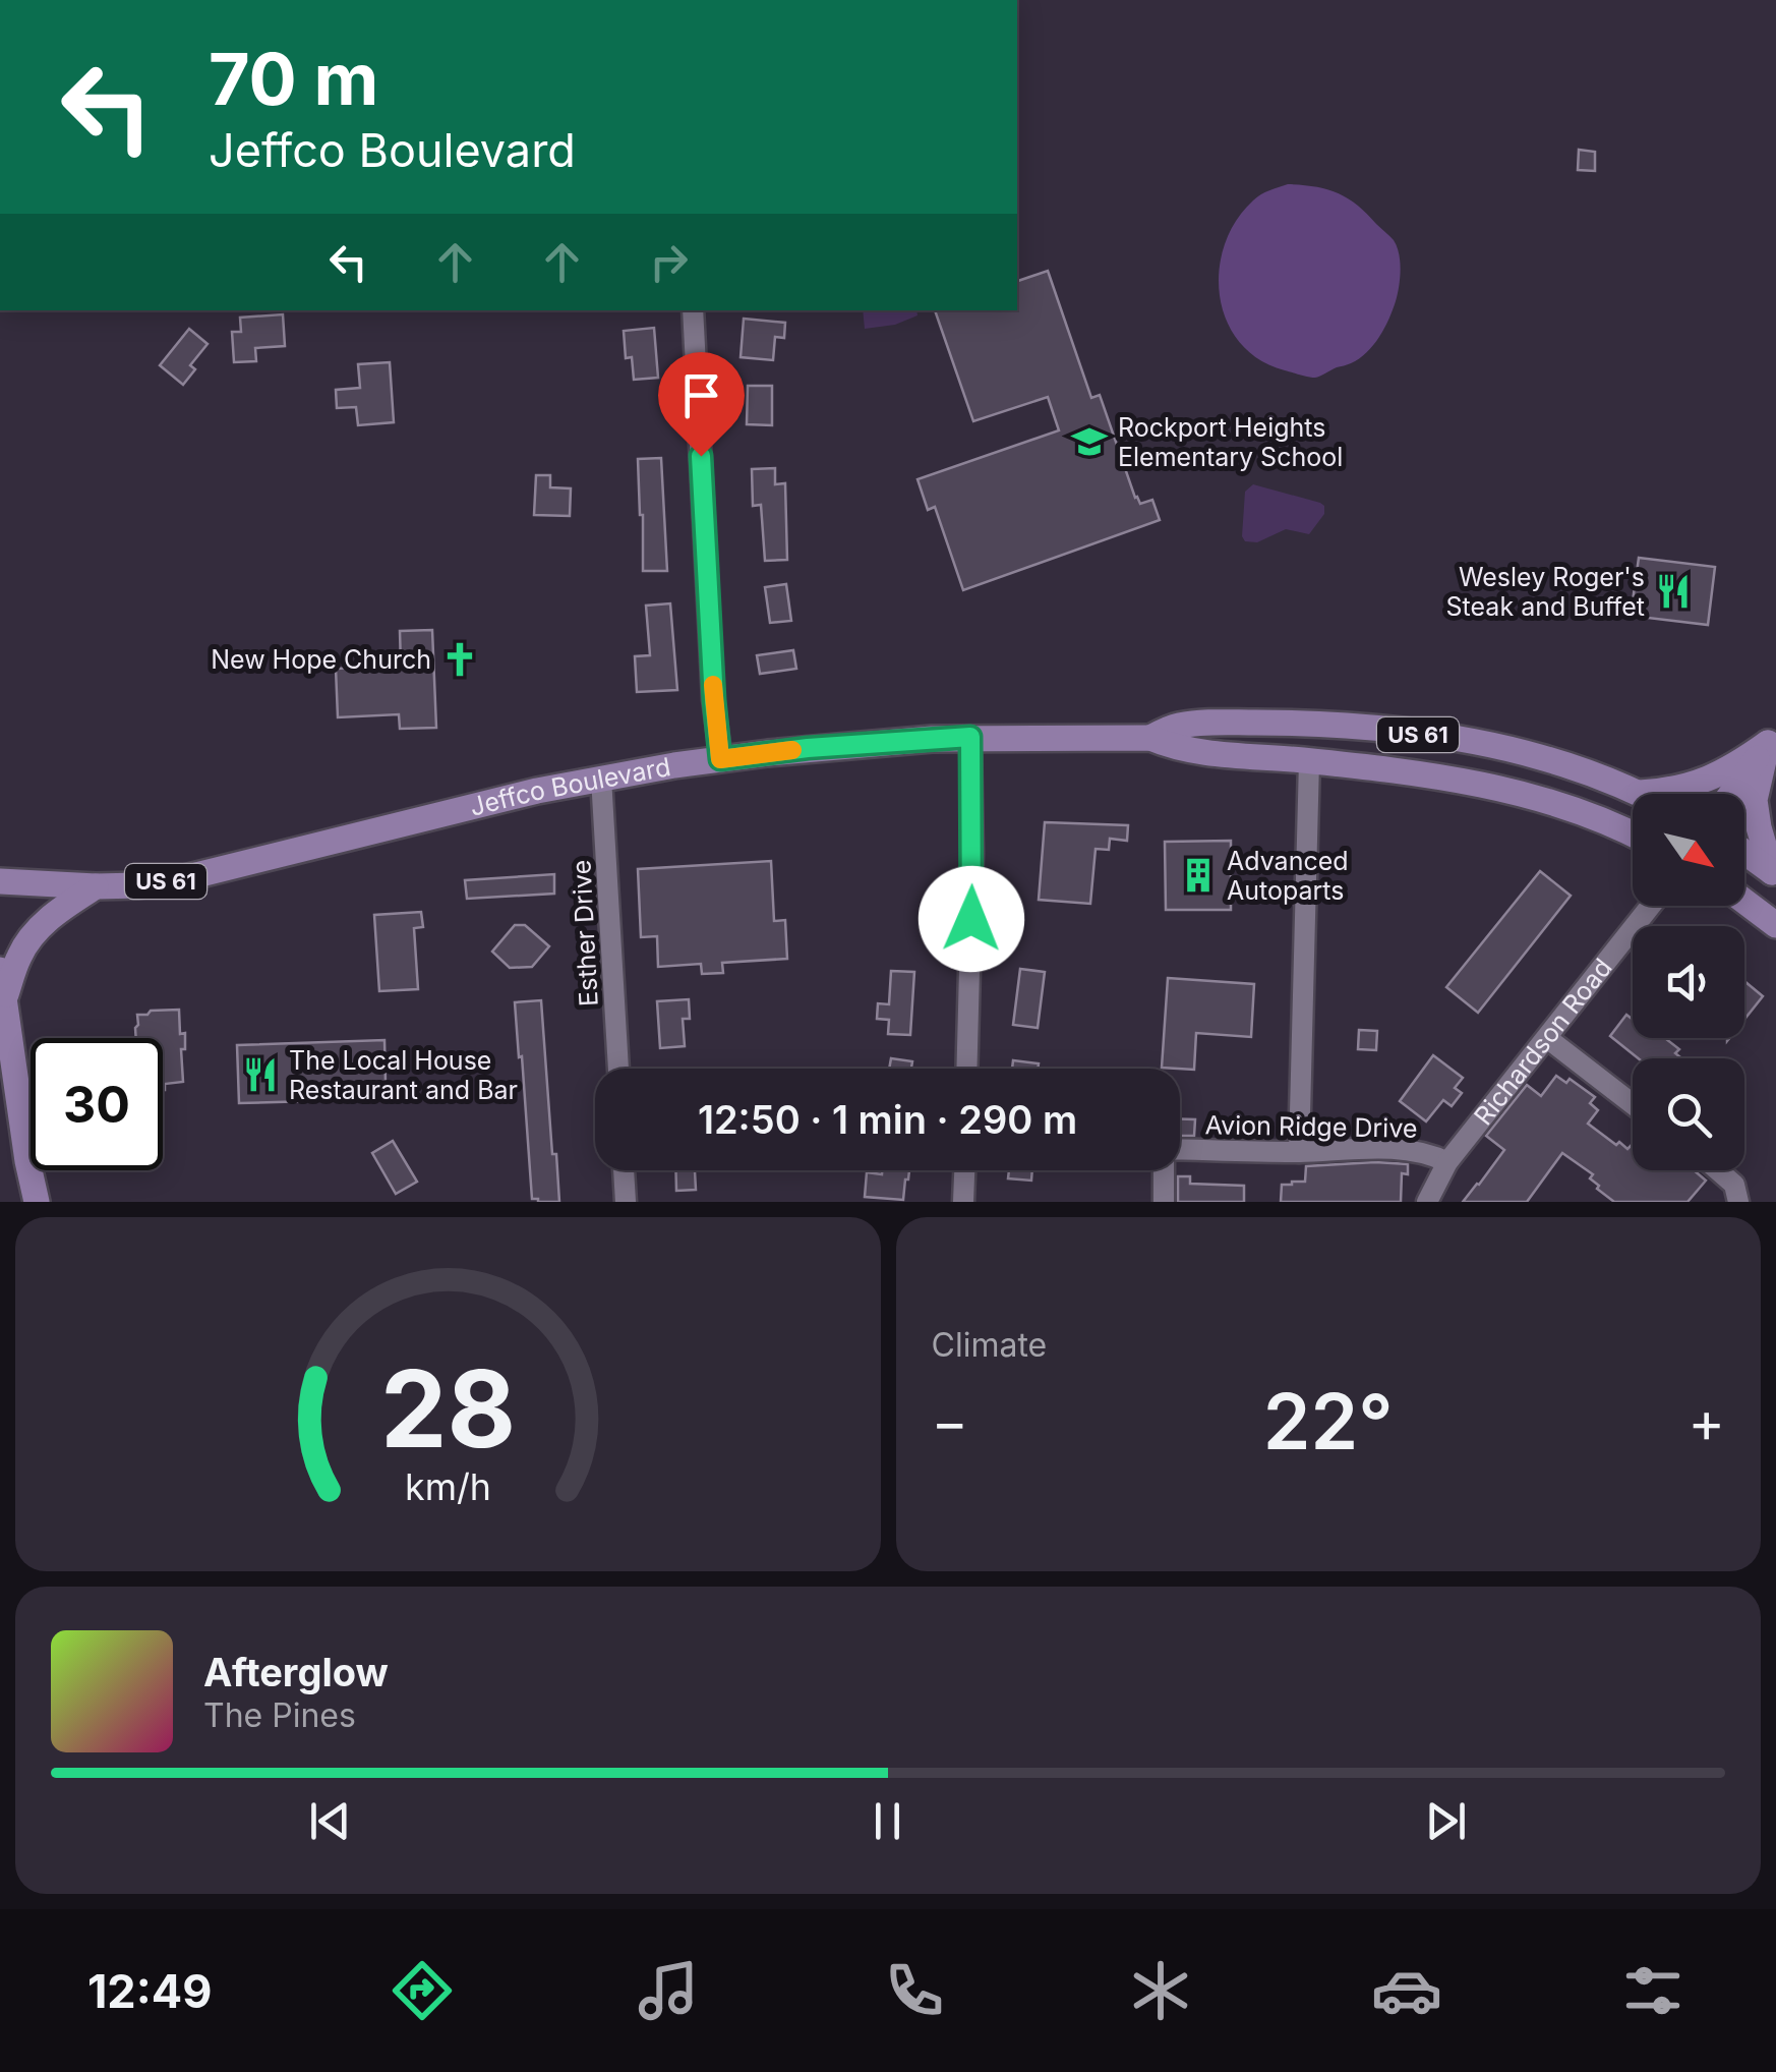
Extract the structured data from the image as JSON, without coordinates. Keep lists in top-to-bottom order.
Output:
{
  "streets": {
    "main road": ["US 61", "Jeffco Boulevard"],
    "street": ["Esther Drive", "Richardson Road", "Avion Ridge Drive"]
  },
  "crossings": [
    ["Jeffco Boulevard", "Esther Drive"],
    ["Richardson Road", "Avion Ridge Drive"]
  ],
  "places": {
    "school or university": ["Rockport Heights Elementary School"],
    "restaurant": ["Wesley Roger's Steak and Buffet", "The Local House Restaurant and Bar"],
    "church": ["New Hope Church"],
    "building": ["Advanced Autoparts"]
  },
  "north": "bottom right",
  "page": {
    "turn": ["70 m", "Jeffco Boulevard"],
    "limit": "30",
    "trip": "12:50 · 1 min · 290 m",
    "tile": "Climate",
    "heat": ["−", "22°", "+"],
    "song": ["Afterglow", "The Pines"],
    "tabs": "12:49",
    "gauge": ["28", "km/h"]
  }
}
